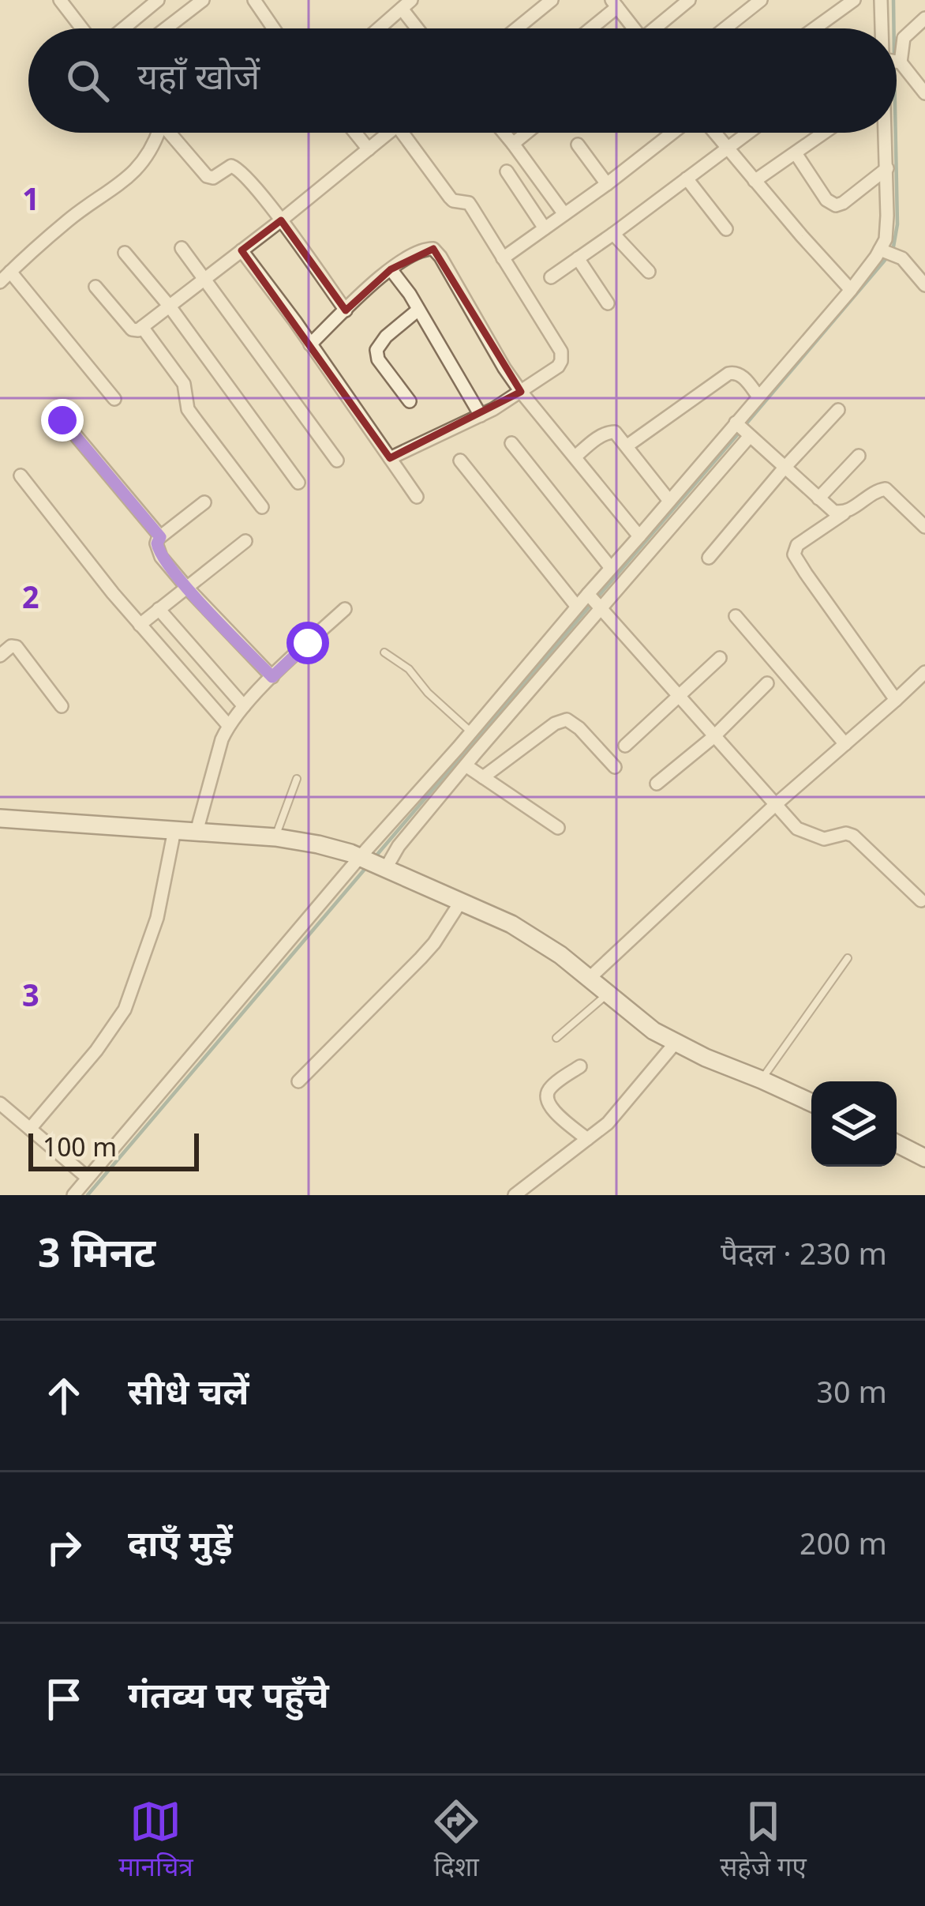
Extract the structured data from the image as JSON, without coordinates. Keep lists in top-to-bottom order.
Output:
{
  "scale_bar": "100 m",
  "page": {
    "search": "यहाँ खोजें",
    "scale": "100 m",
    "heading": ["3 मिनट", "पैदल · 230 m"],
    "list": [
      ["सीधे चलें", "30 m"],
      ["दाएँ मुड़ें", "200 m"],
      "गंतव्य पर पहुँचे"
    ],
    "nav": ["मानचित्र", "दिशा", "सहेजे गए"]
  },
  "grid": {
    "rows": ["1", "2", "3"]
  }
}
